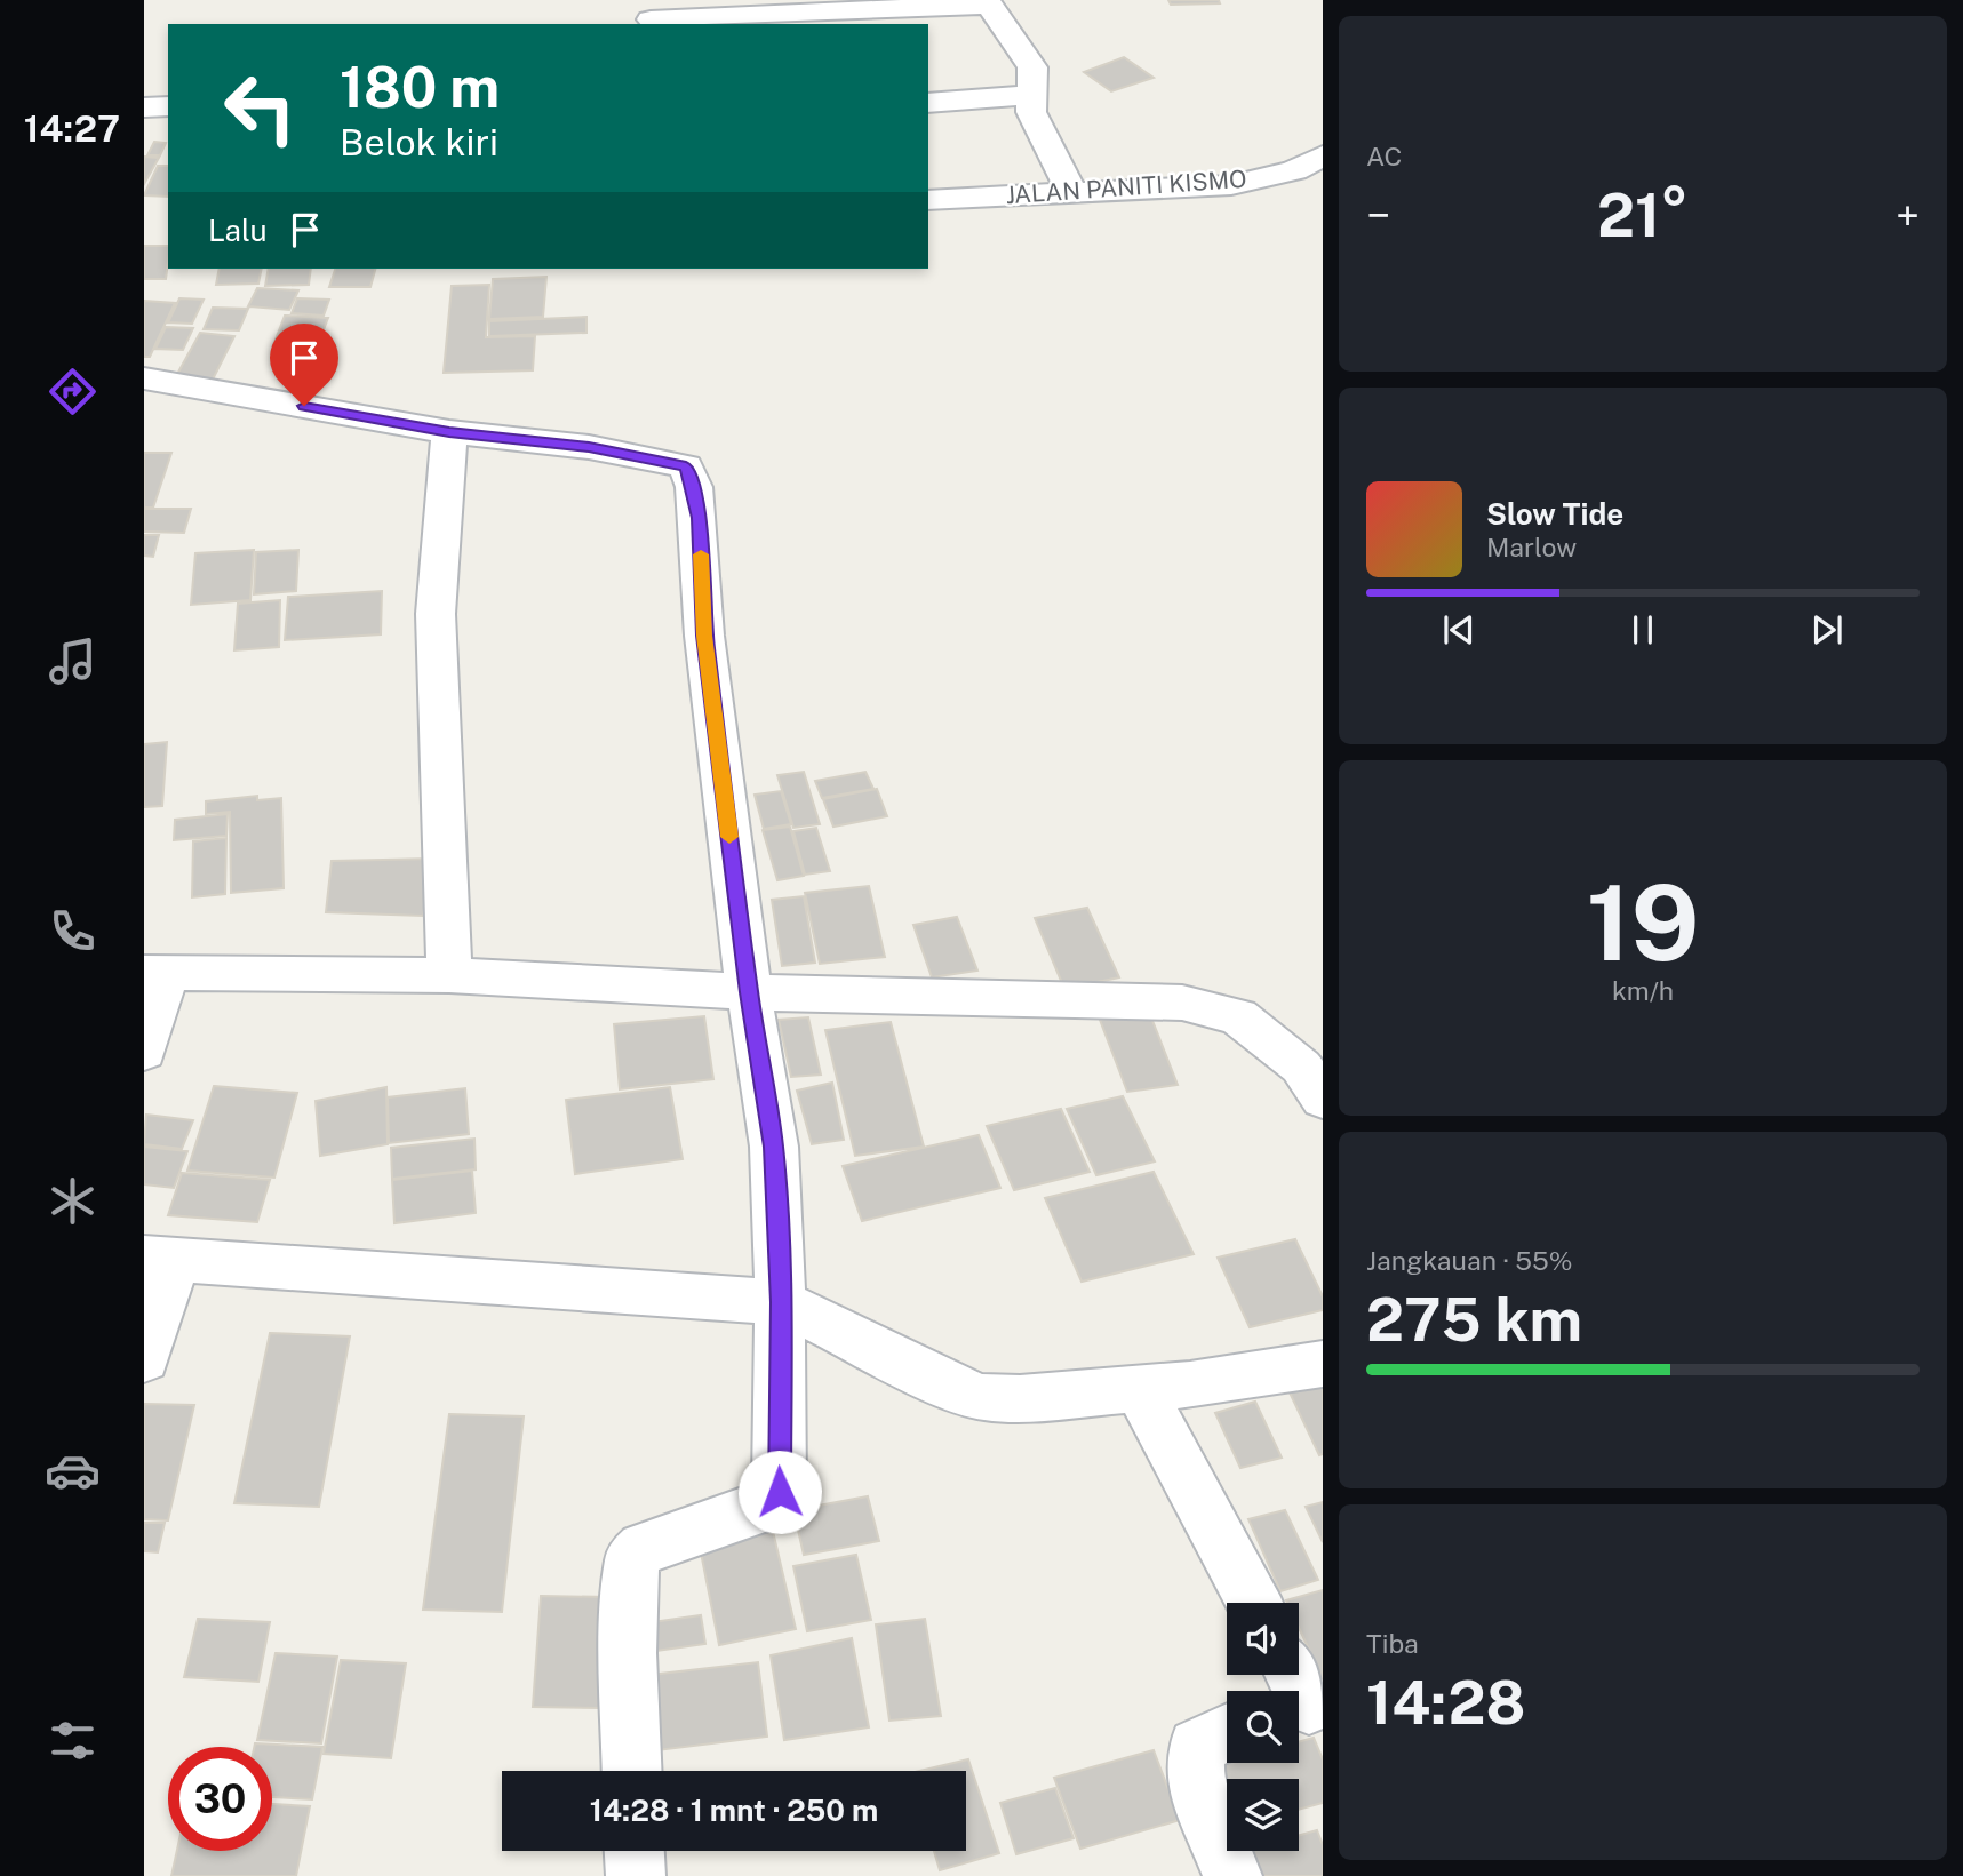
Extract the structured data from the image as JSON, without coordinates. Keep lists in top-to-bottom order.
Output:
{
  "streets": {
    "street": ["JALAN PANITI KISMO"]
  },
  "page": {
    "tabs": "14:27",
    "tile": [
      "AC",
      ["19", "km/h"],
      ["Jangkauan · 55%", "275 km"],
      ["Tiba", "14:28"]
    ],
    "turn": ["180 m", "Belok kiri"],
    "heat": ["−", "21°", "+"],
    "then": "Lalu",
    "song": ["Slow Tide", "Marlow"],
    "limit": "30",
    "trip": "14:28 · 1 mnt · 250 m"
  }
}
